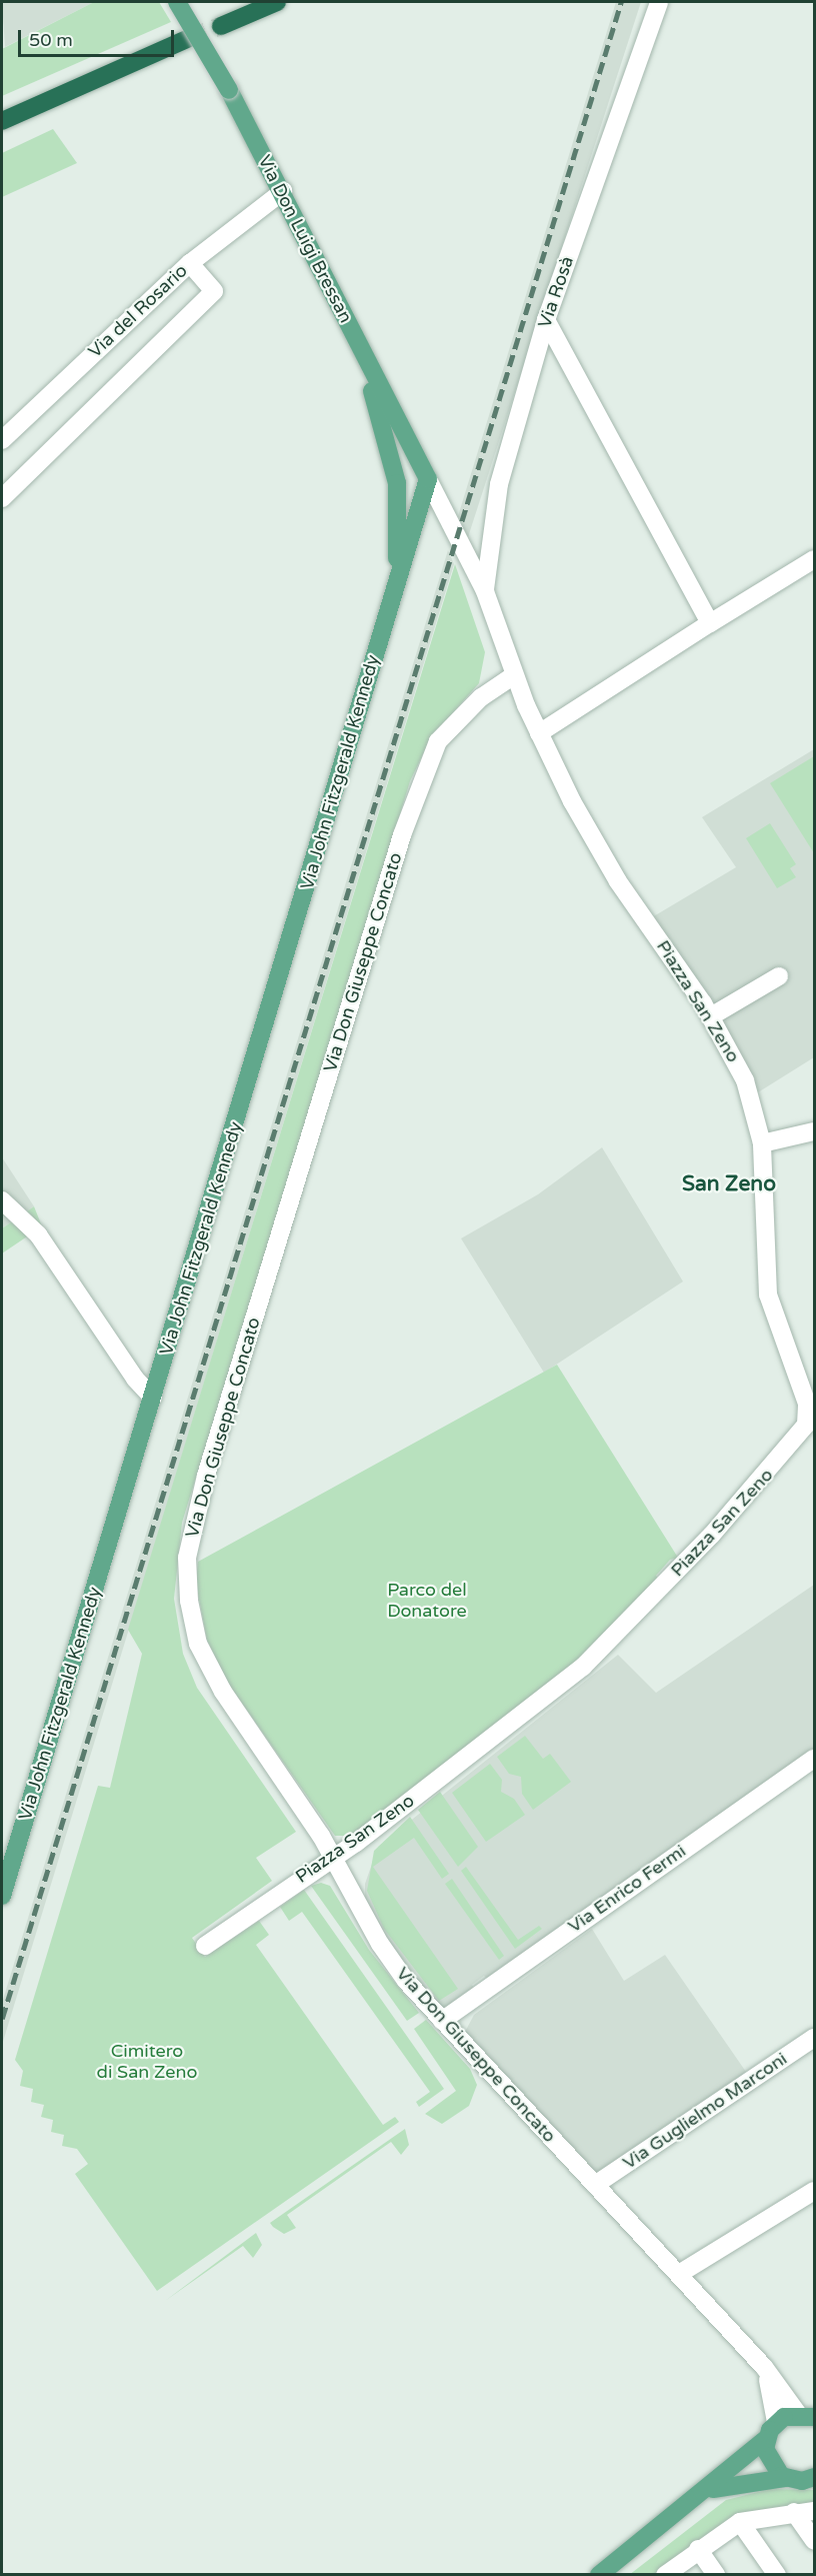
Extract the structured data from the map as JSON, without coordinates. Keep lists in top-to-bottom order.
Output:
{
  "streets": {
    "main road": ["Via Don Luigi Bressan", "Via John Fitzgerald Kennedy"],
    "street": [
      "Via Rosà",
      "Via del Rosario",
      "Via Don Giuseppe Concato",
      "Piazza San Zeno",
      "Via Enrico Fermi",
      "Via Guglielmo Marconi"
    ]
  },
  "crossings": [
    ["Via Don Luigi Bressan", "Via del Rosario"],
    ["Via Don Luigi Bressan", "Via John Fitzgerald Kennedy"],
    ["Via Don Giuseppe Concato", "Piazza San Zeno"],
    ["Via Don Giuseppe Concato", "Via Enrico Fermi"],
    ["Via Don Giuseppe Concato", "Via Guglielmo Marconi"]
  ],
  "districts": ["San Zeno"],
  "parks": ["Parco del Donatore", "Cimitero di San Zeno"],
  "scale_bar": "50 m"
}
